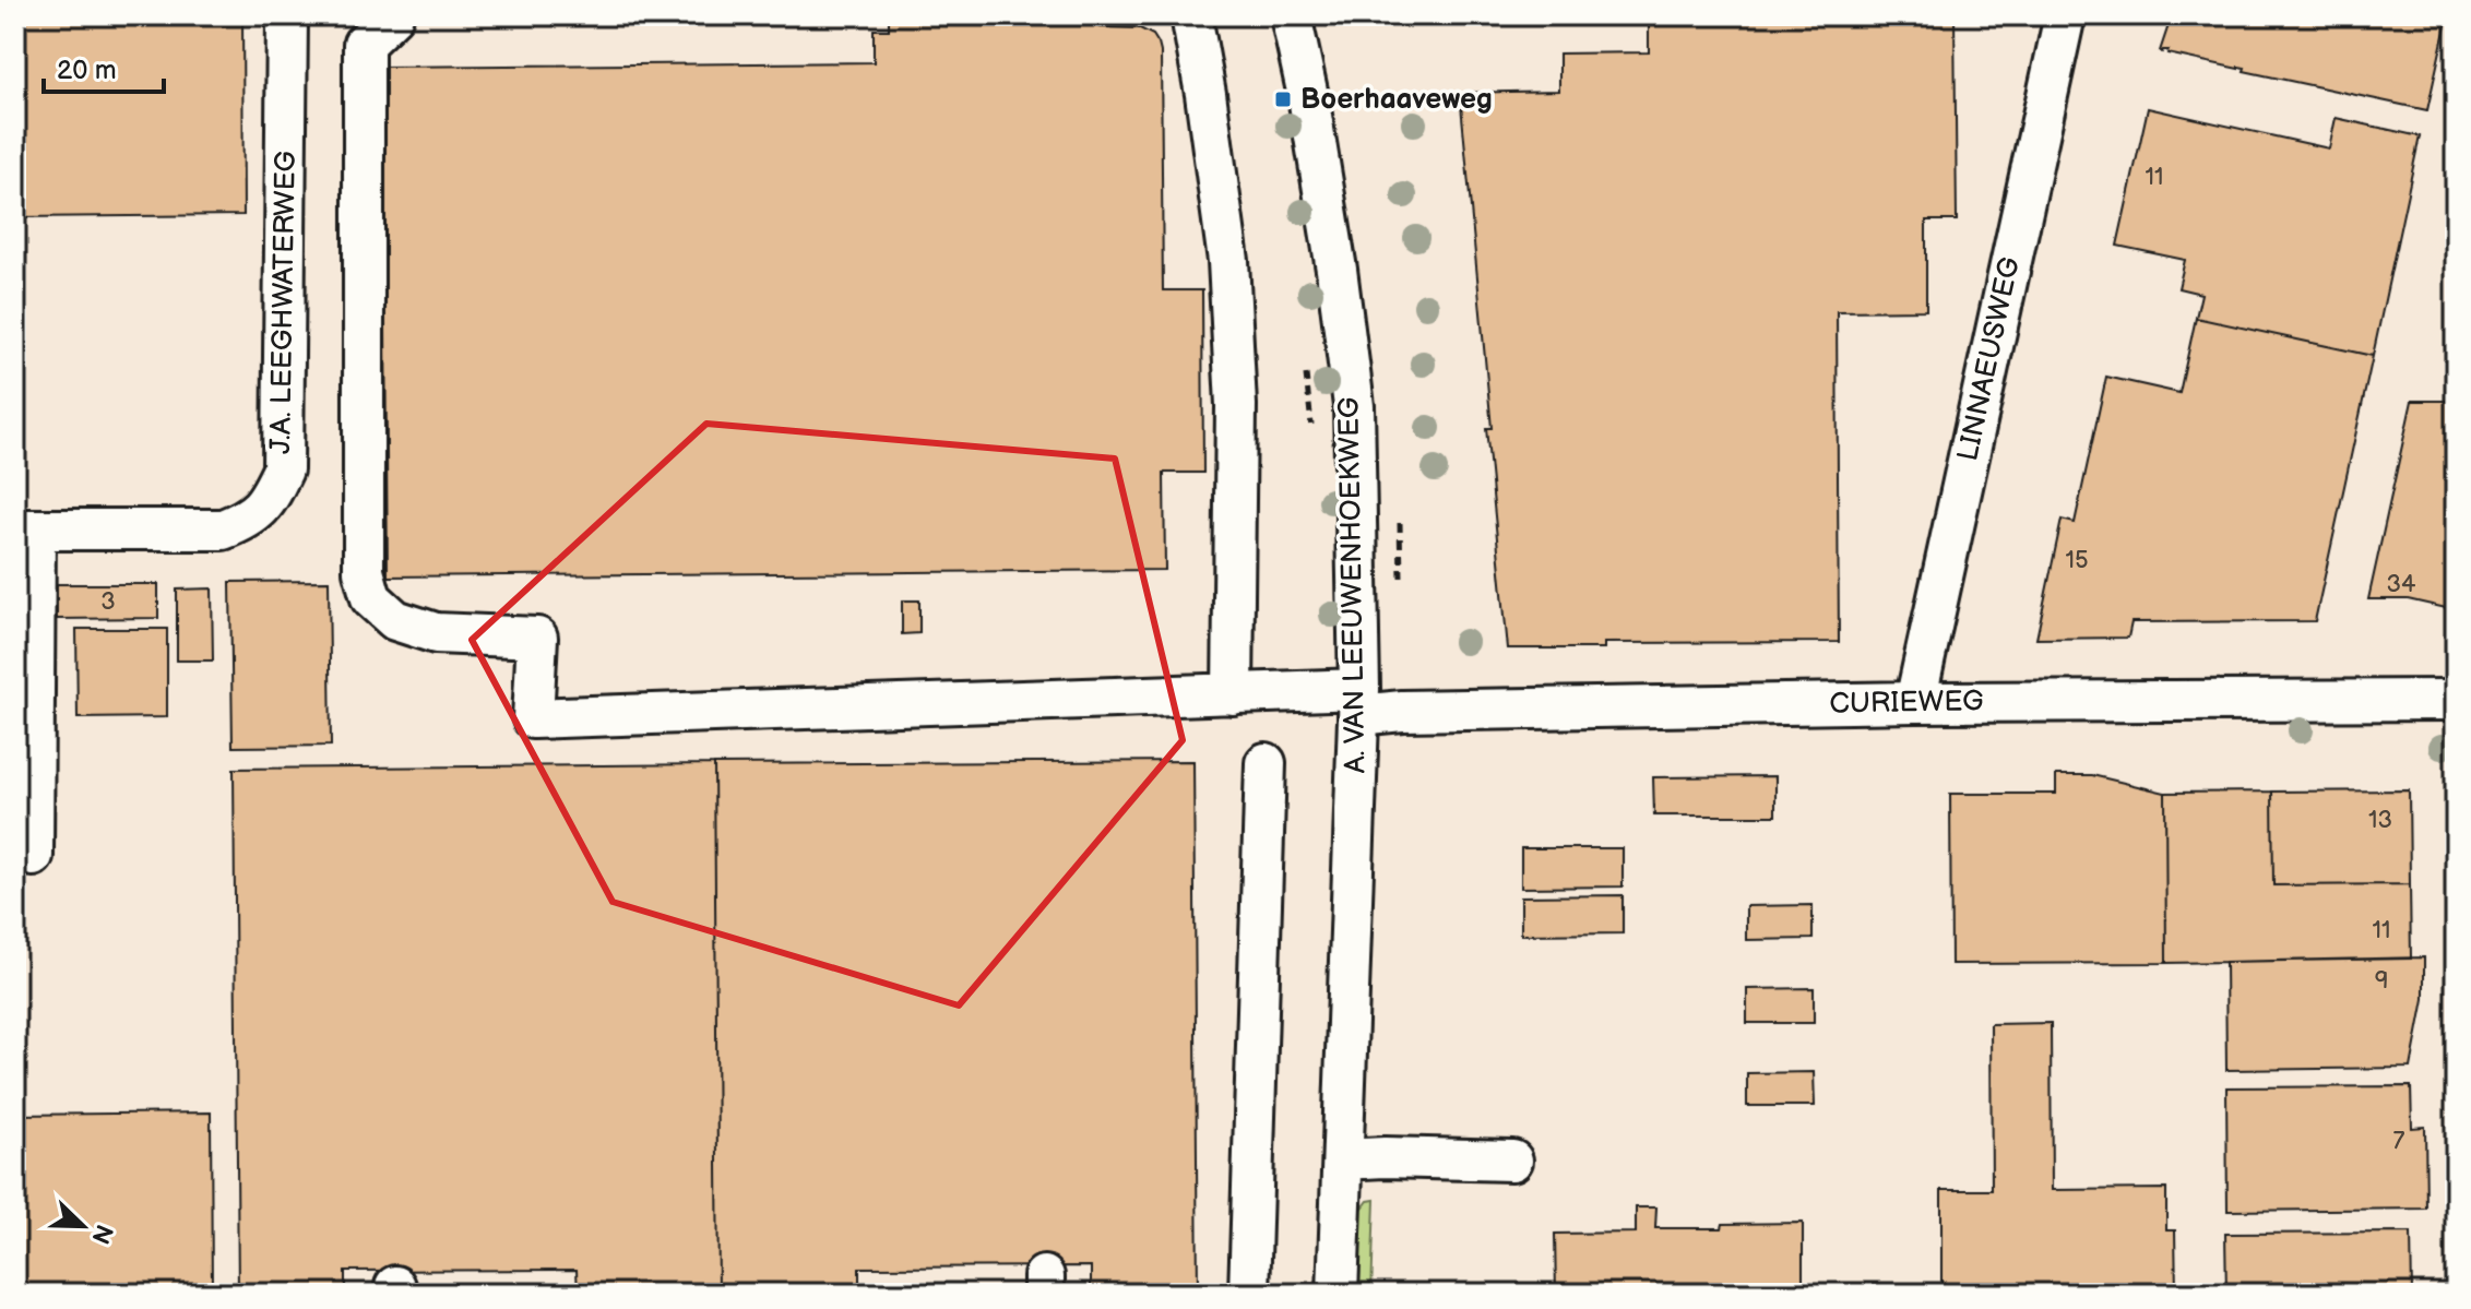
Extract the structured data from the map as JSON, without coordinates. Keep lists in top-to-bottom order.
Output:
{
  "streets": {
    "street": [
      "J.A. LEEGHWATERWEG",
      "LINNAEUSWEG",
      "A. VAN LEEUWENHOEKWEG",
      "CURIEWEG"
    ]
  },
  "crossings": [
    ["LINNAEUSWEG", "CURIEWEG"],
    ["A. VAN LEEUWENHOEKWEG", "CURIEWEG"]
  ],
  "places": {
    "transit": ["Boerhaaveweg"]
  },
  "house_numbers": [
    "11",
    "15",
    "34",
    "3",
    "13",
    "11",
    "9",
    "7"
  ],
  "scale_bar": "20 m",
  "north": "bottom right"
}
